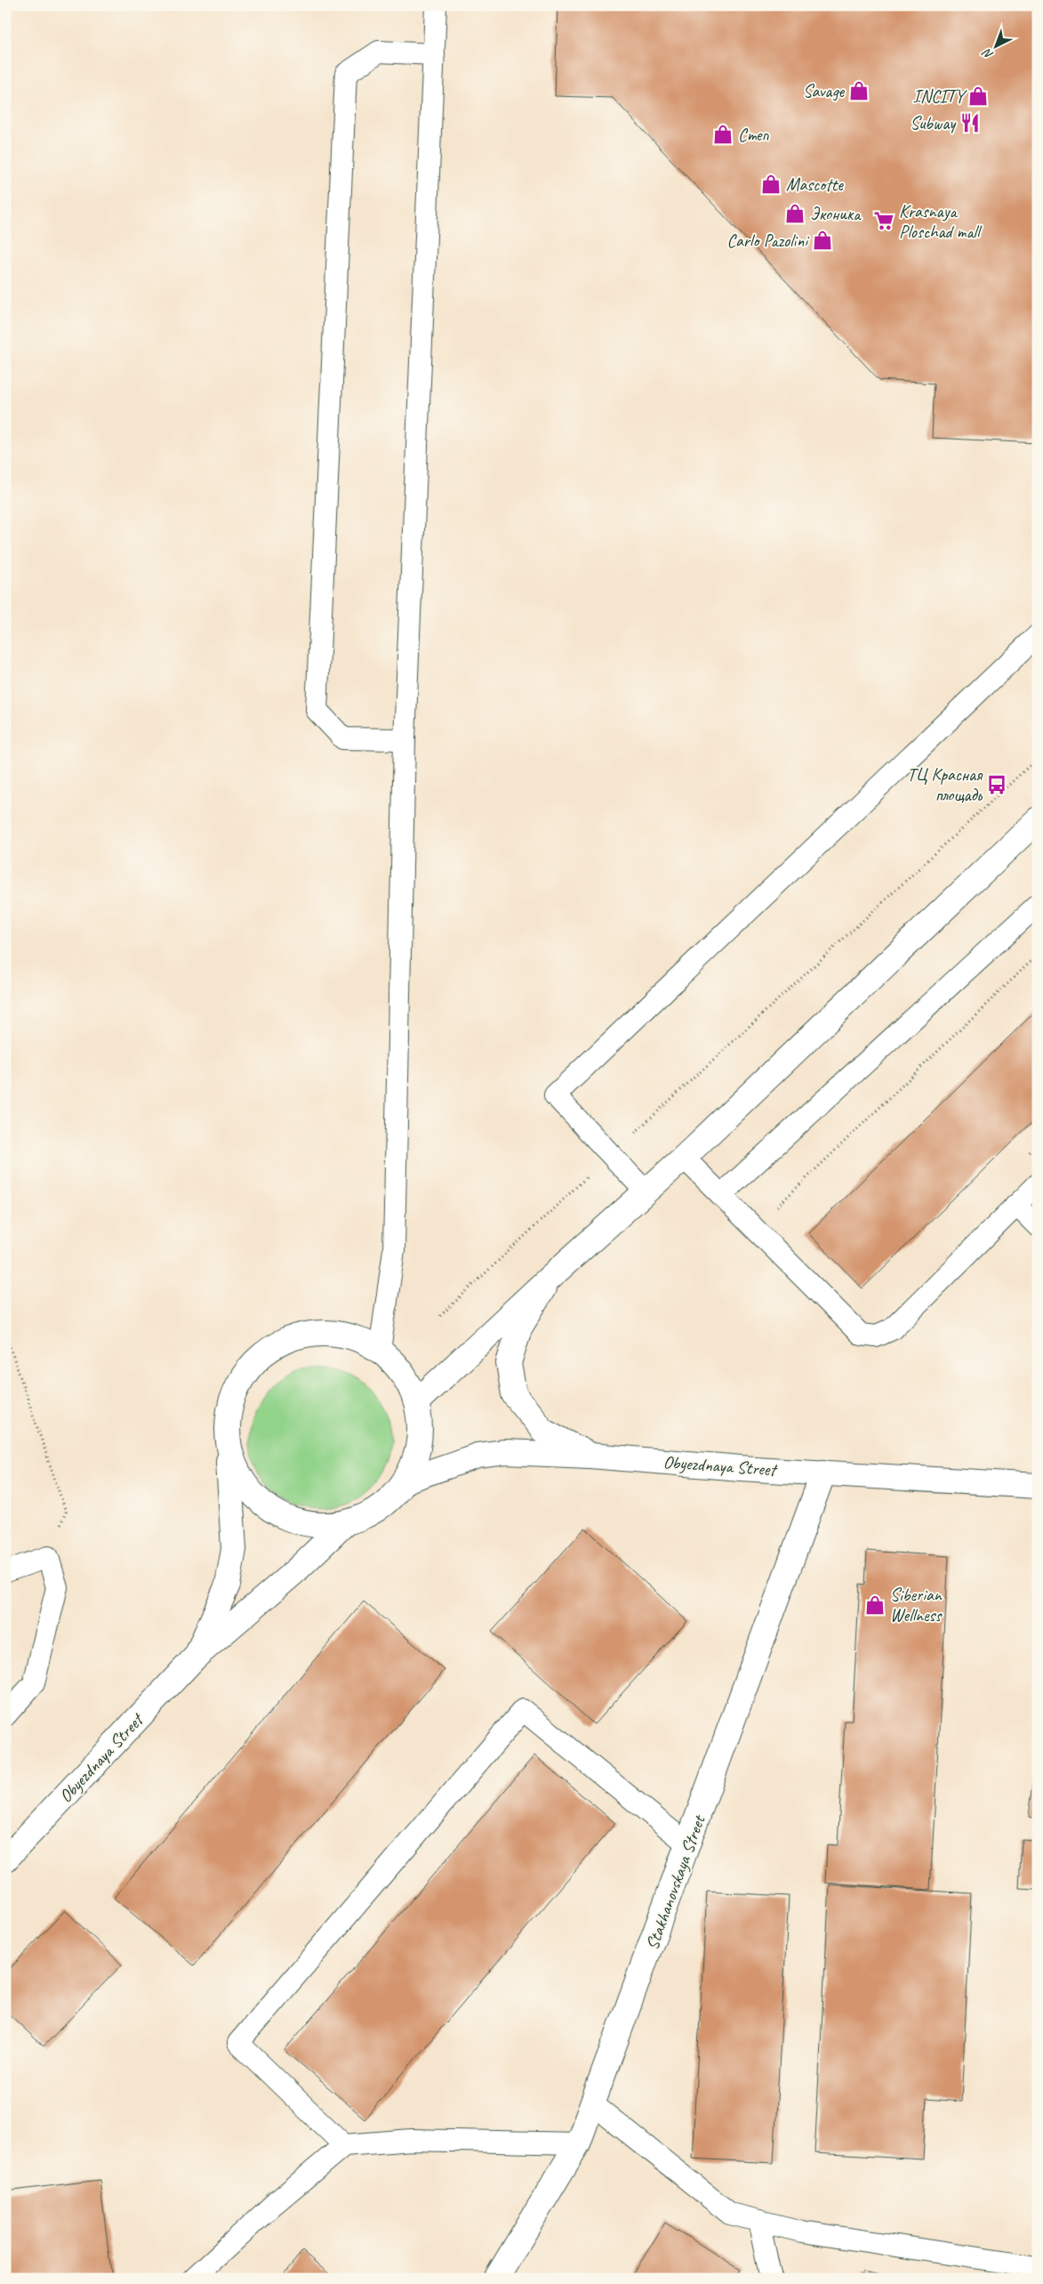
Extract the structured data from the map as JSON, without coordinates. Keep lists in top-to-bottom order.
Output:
{
  "streets": {
    "main road": ["Obyezdnaya Street", "Stakhanovskaya Street"]
  },
  "crossings": [
    ["Obyezdnaya Street", "Stakhanovskaya Street"]
  ],
  "places": {
    "shop": [
      "Savage",
      "INCITY",
      "Степ",
      "Mascotte",
      "Эконика",
      "Carlo Pazolini",
      "Siberian Wellness"
    ],
    "restaurant": ["Subway"],
    "supermarket": ["Krasnaya Ploschad mall"],
    "bus stop": ["ТЦ Красная площадь"]
  },
  "north": "bottom left"
}
